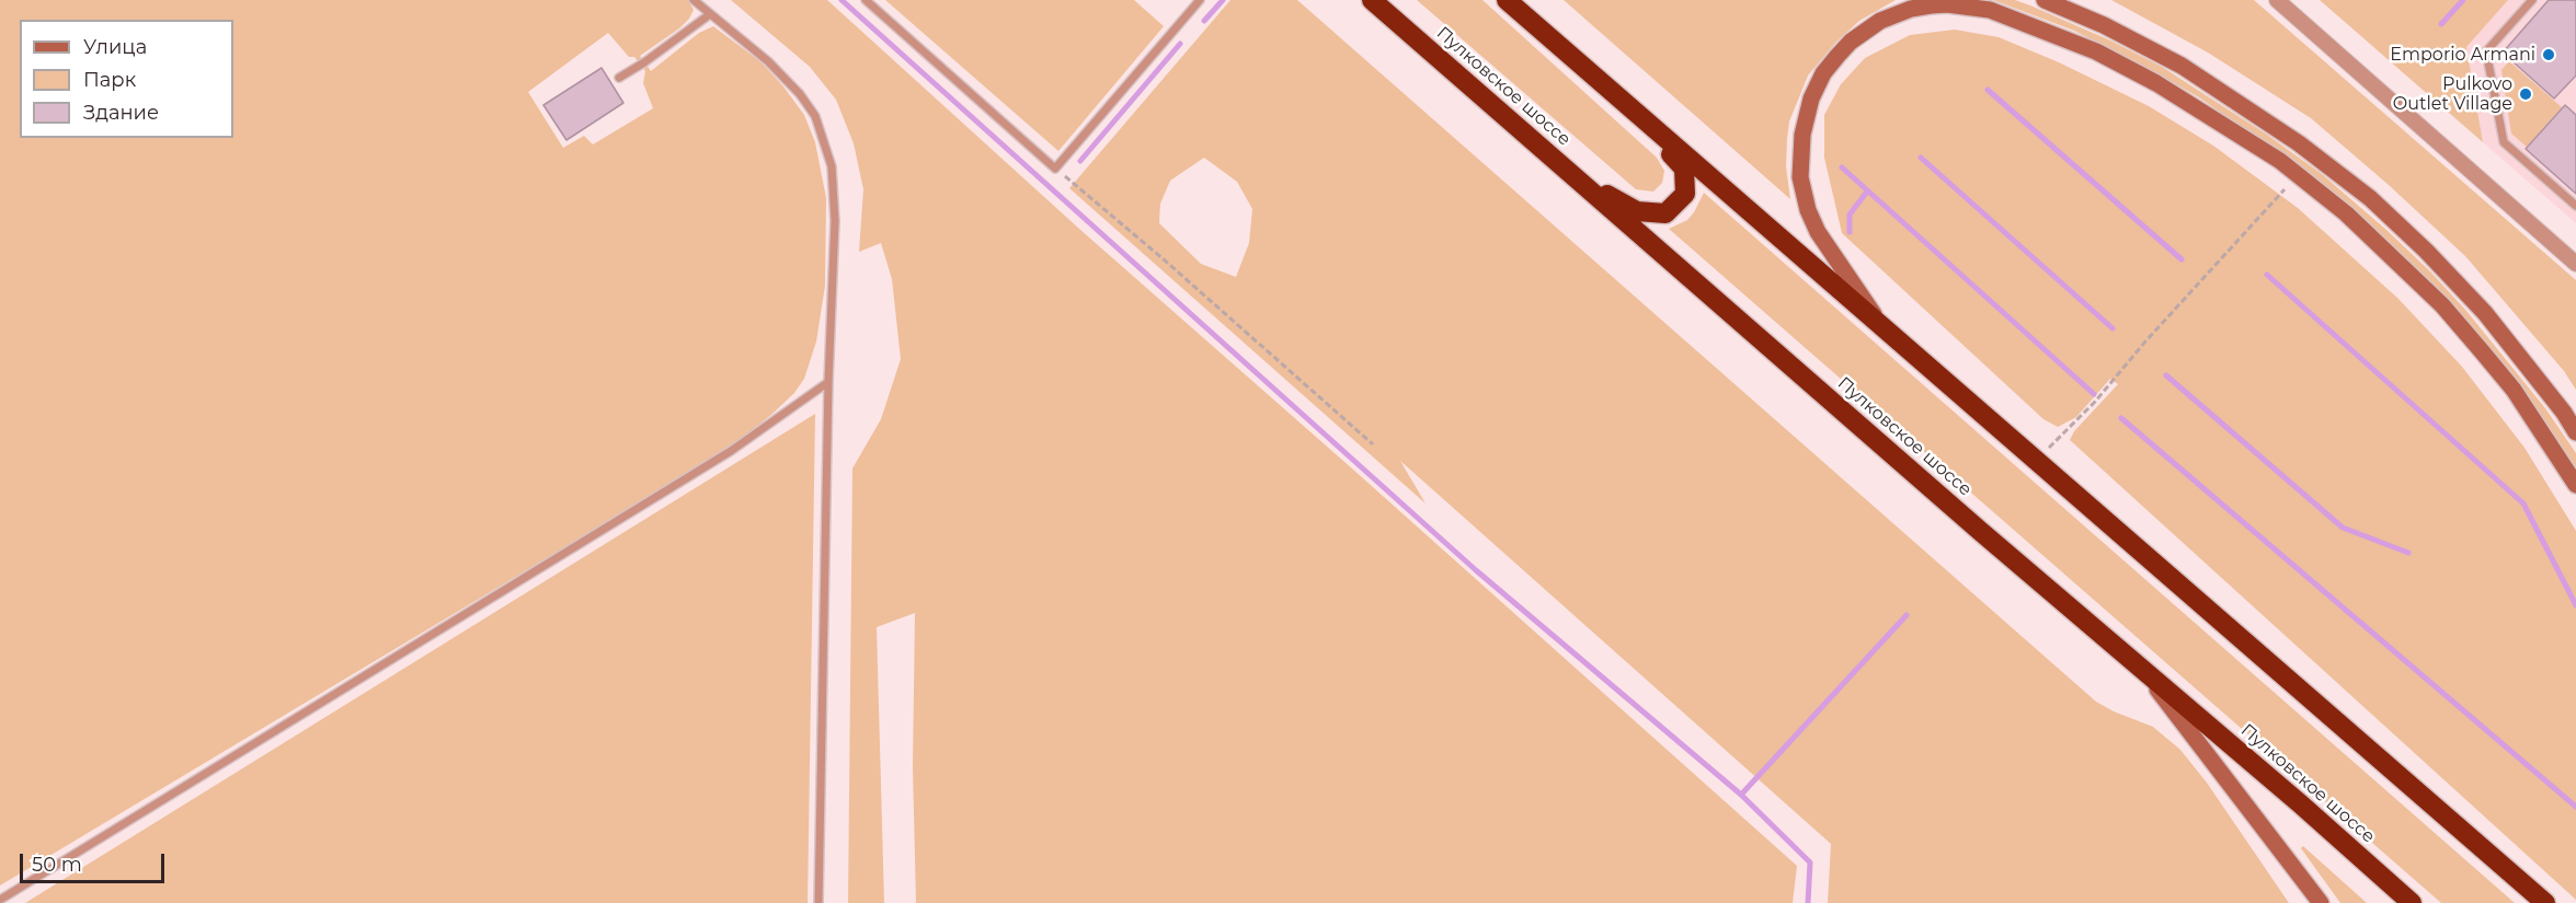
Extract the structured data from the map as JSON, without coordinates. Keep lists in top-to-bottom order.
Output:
{
  "streets": {
    "highway": ["Пулковское шоссе"]
  },
  "places": ["Emporio Armani", "Pulkovo Outlet Village"],
  "legend": ["Улица", "Парк", "Здание"],
  "scale_bar": "50 m"
}
